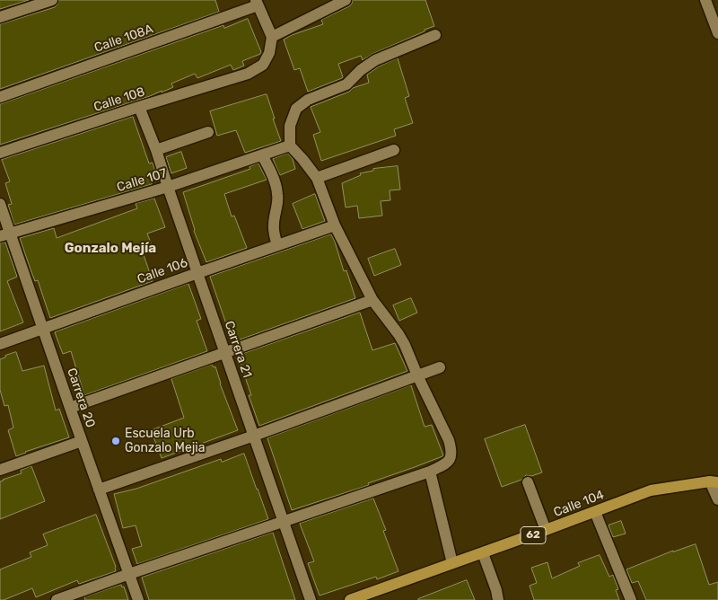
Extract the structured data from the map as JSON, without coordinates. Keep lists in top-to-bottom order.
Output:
{
  "streets": {
    "main road": ["Calle 104", "62"],
    "street": [
      "Calle 108A",
      "Calle 108",
      "Calle 107",
      "Calle 106",
      "Carrera 21",
      "Carrera 20"
    ]
  },
  "crossings": [
    ["Calle 108", "Carrera 21"],
    ["Calle 107", "Carrera 21"],
    ["Calle 107", "Carrera 20"],
    ["Calle 106", "Carrera 21"],
    ["Calle 106", "Carrera 20"]
  ],
  "districts": ["Gonzalo Mejía"],
  "places": ["Escuela Urb Gonzalo Mejia"]
}
